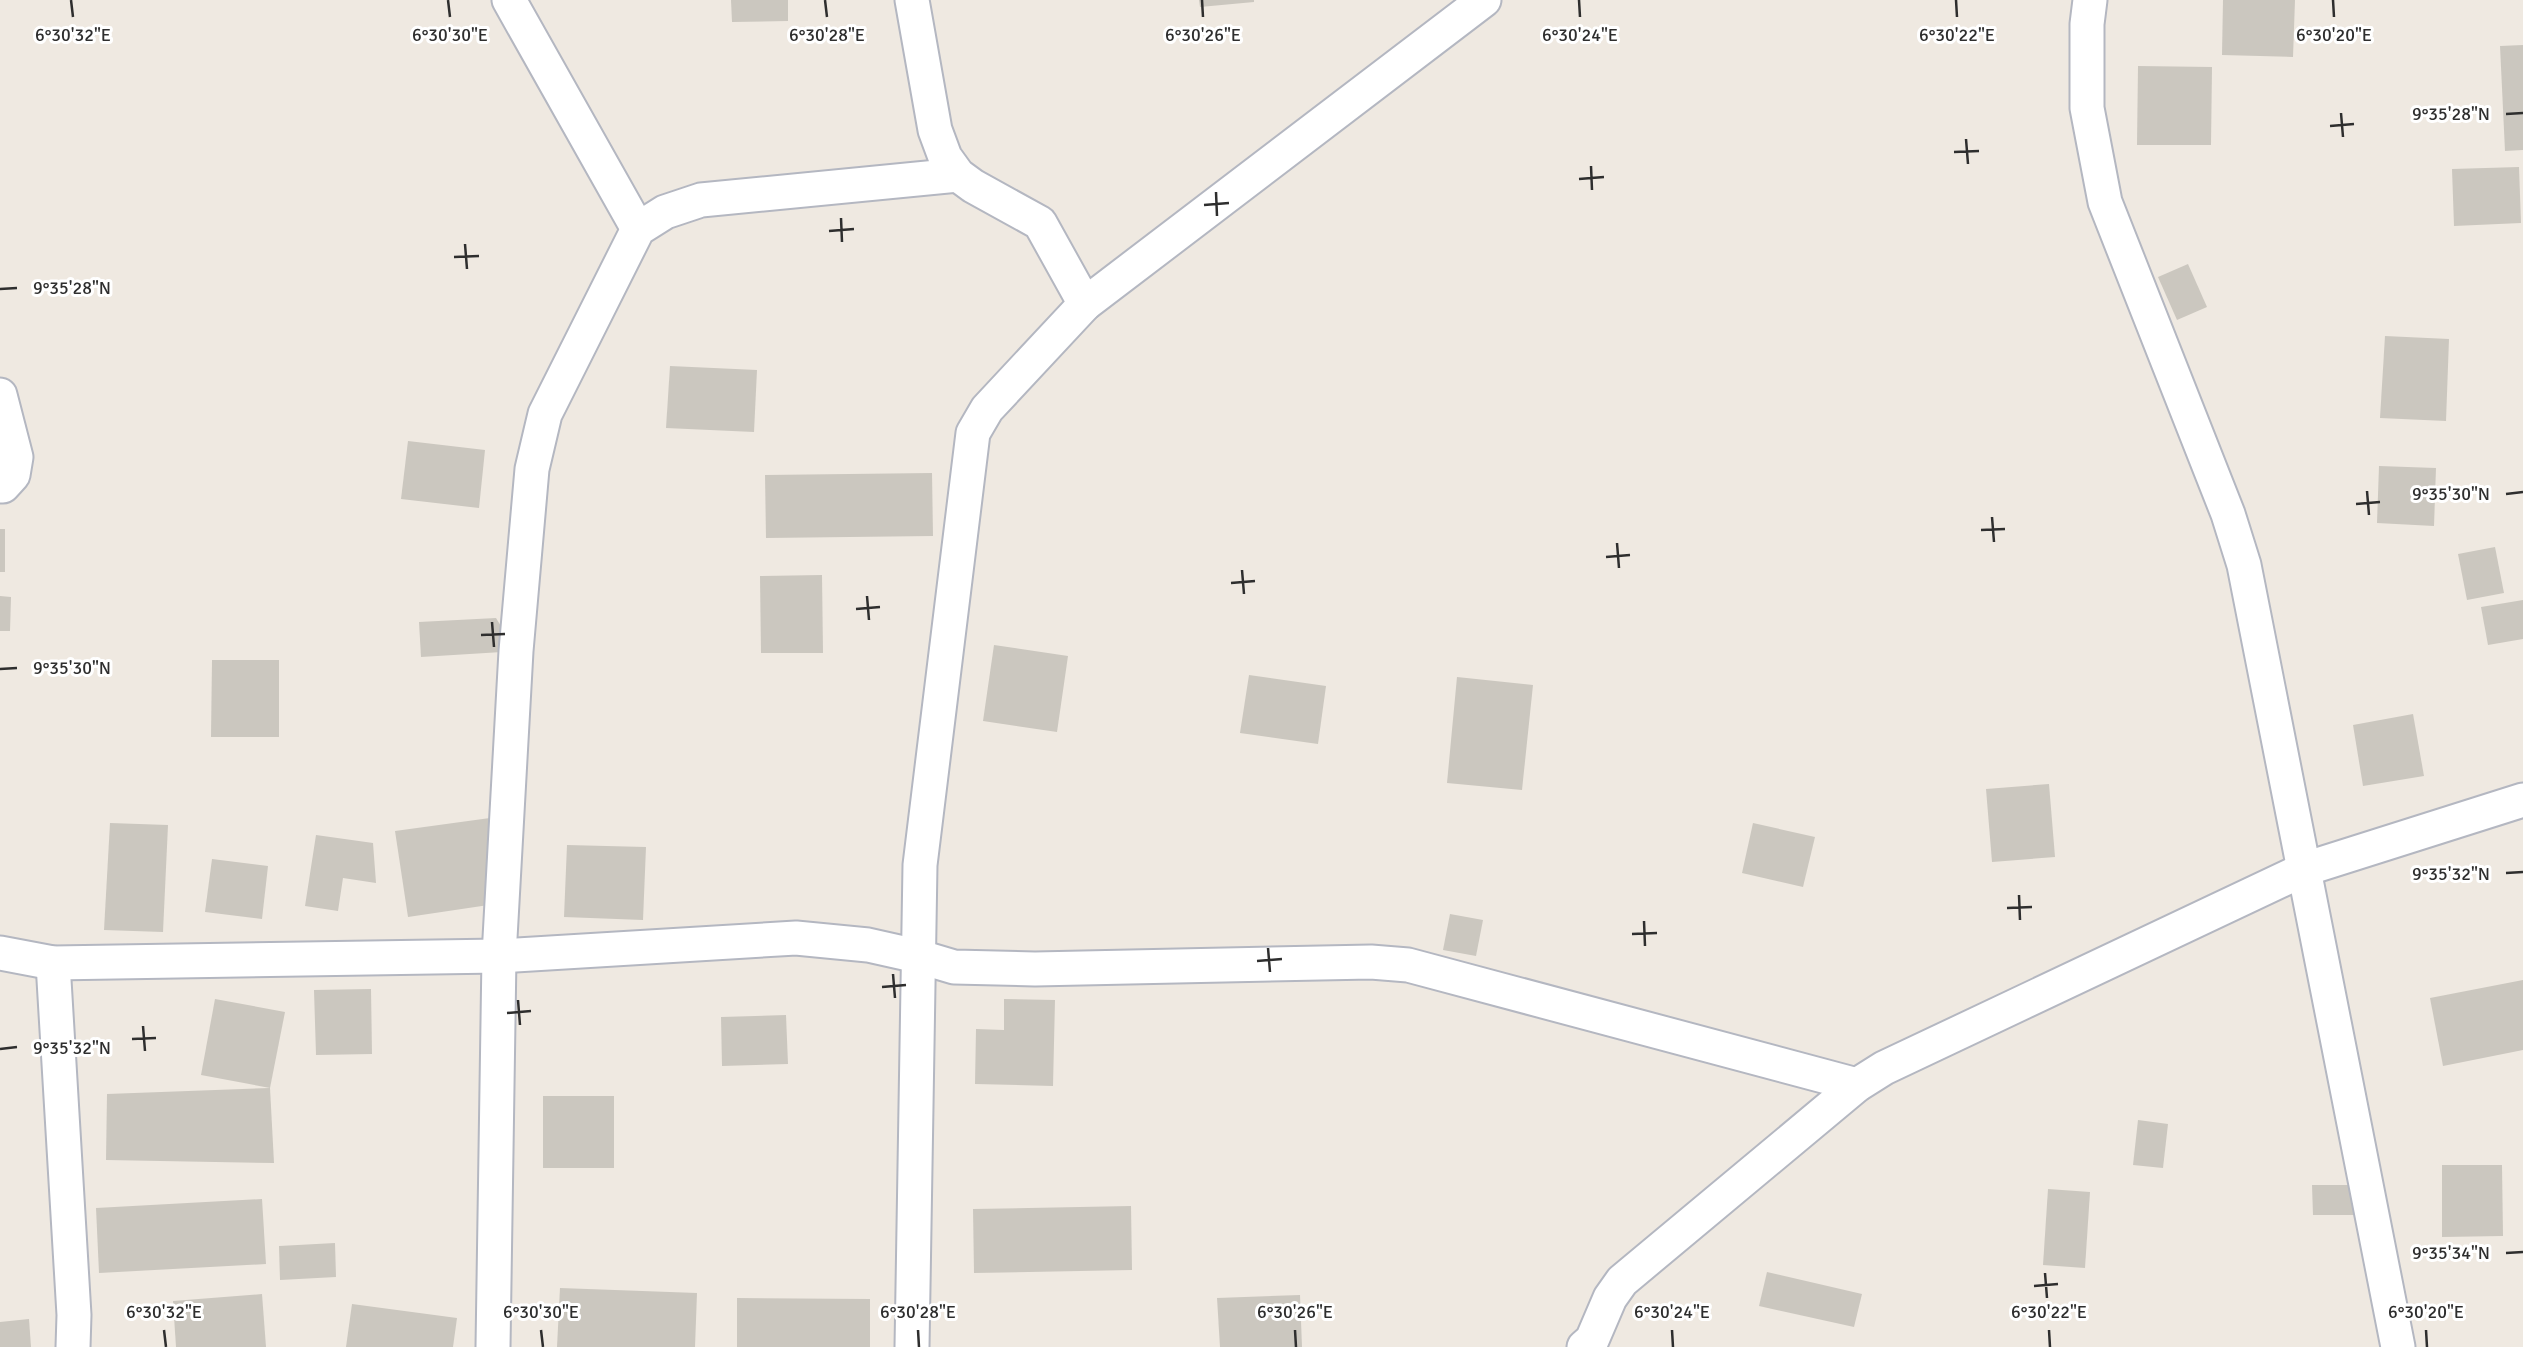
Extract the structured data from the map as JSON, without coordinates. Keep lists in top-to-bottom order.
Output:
{
  "coordinates": [
    "6°30'32\"E",
    "6°30'30\"E",
    "6°30'28\"E",
    "6°30'26\"E",
    "6°30'22\"E",
    "6°30'24\"E",
    "6°30'20\"E",
    "9°35'28\"N",
    "9°35'30\"N",
    "9°35'32\"N",
    "9°35'34\"N"
  ]
}
